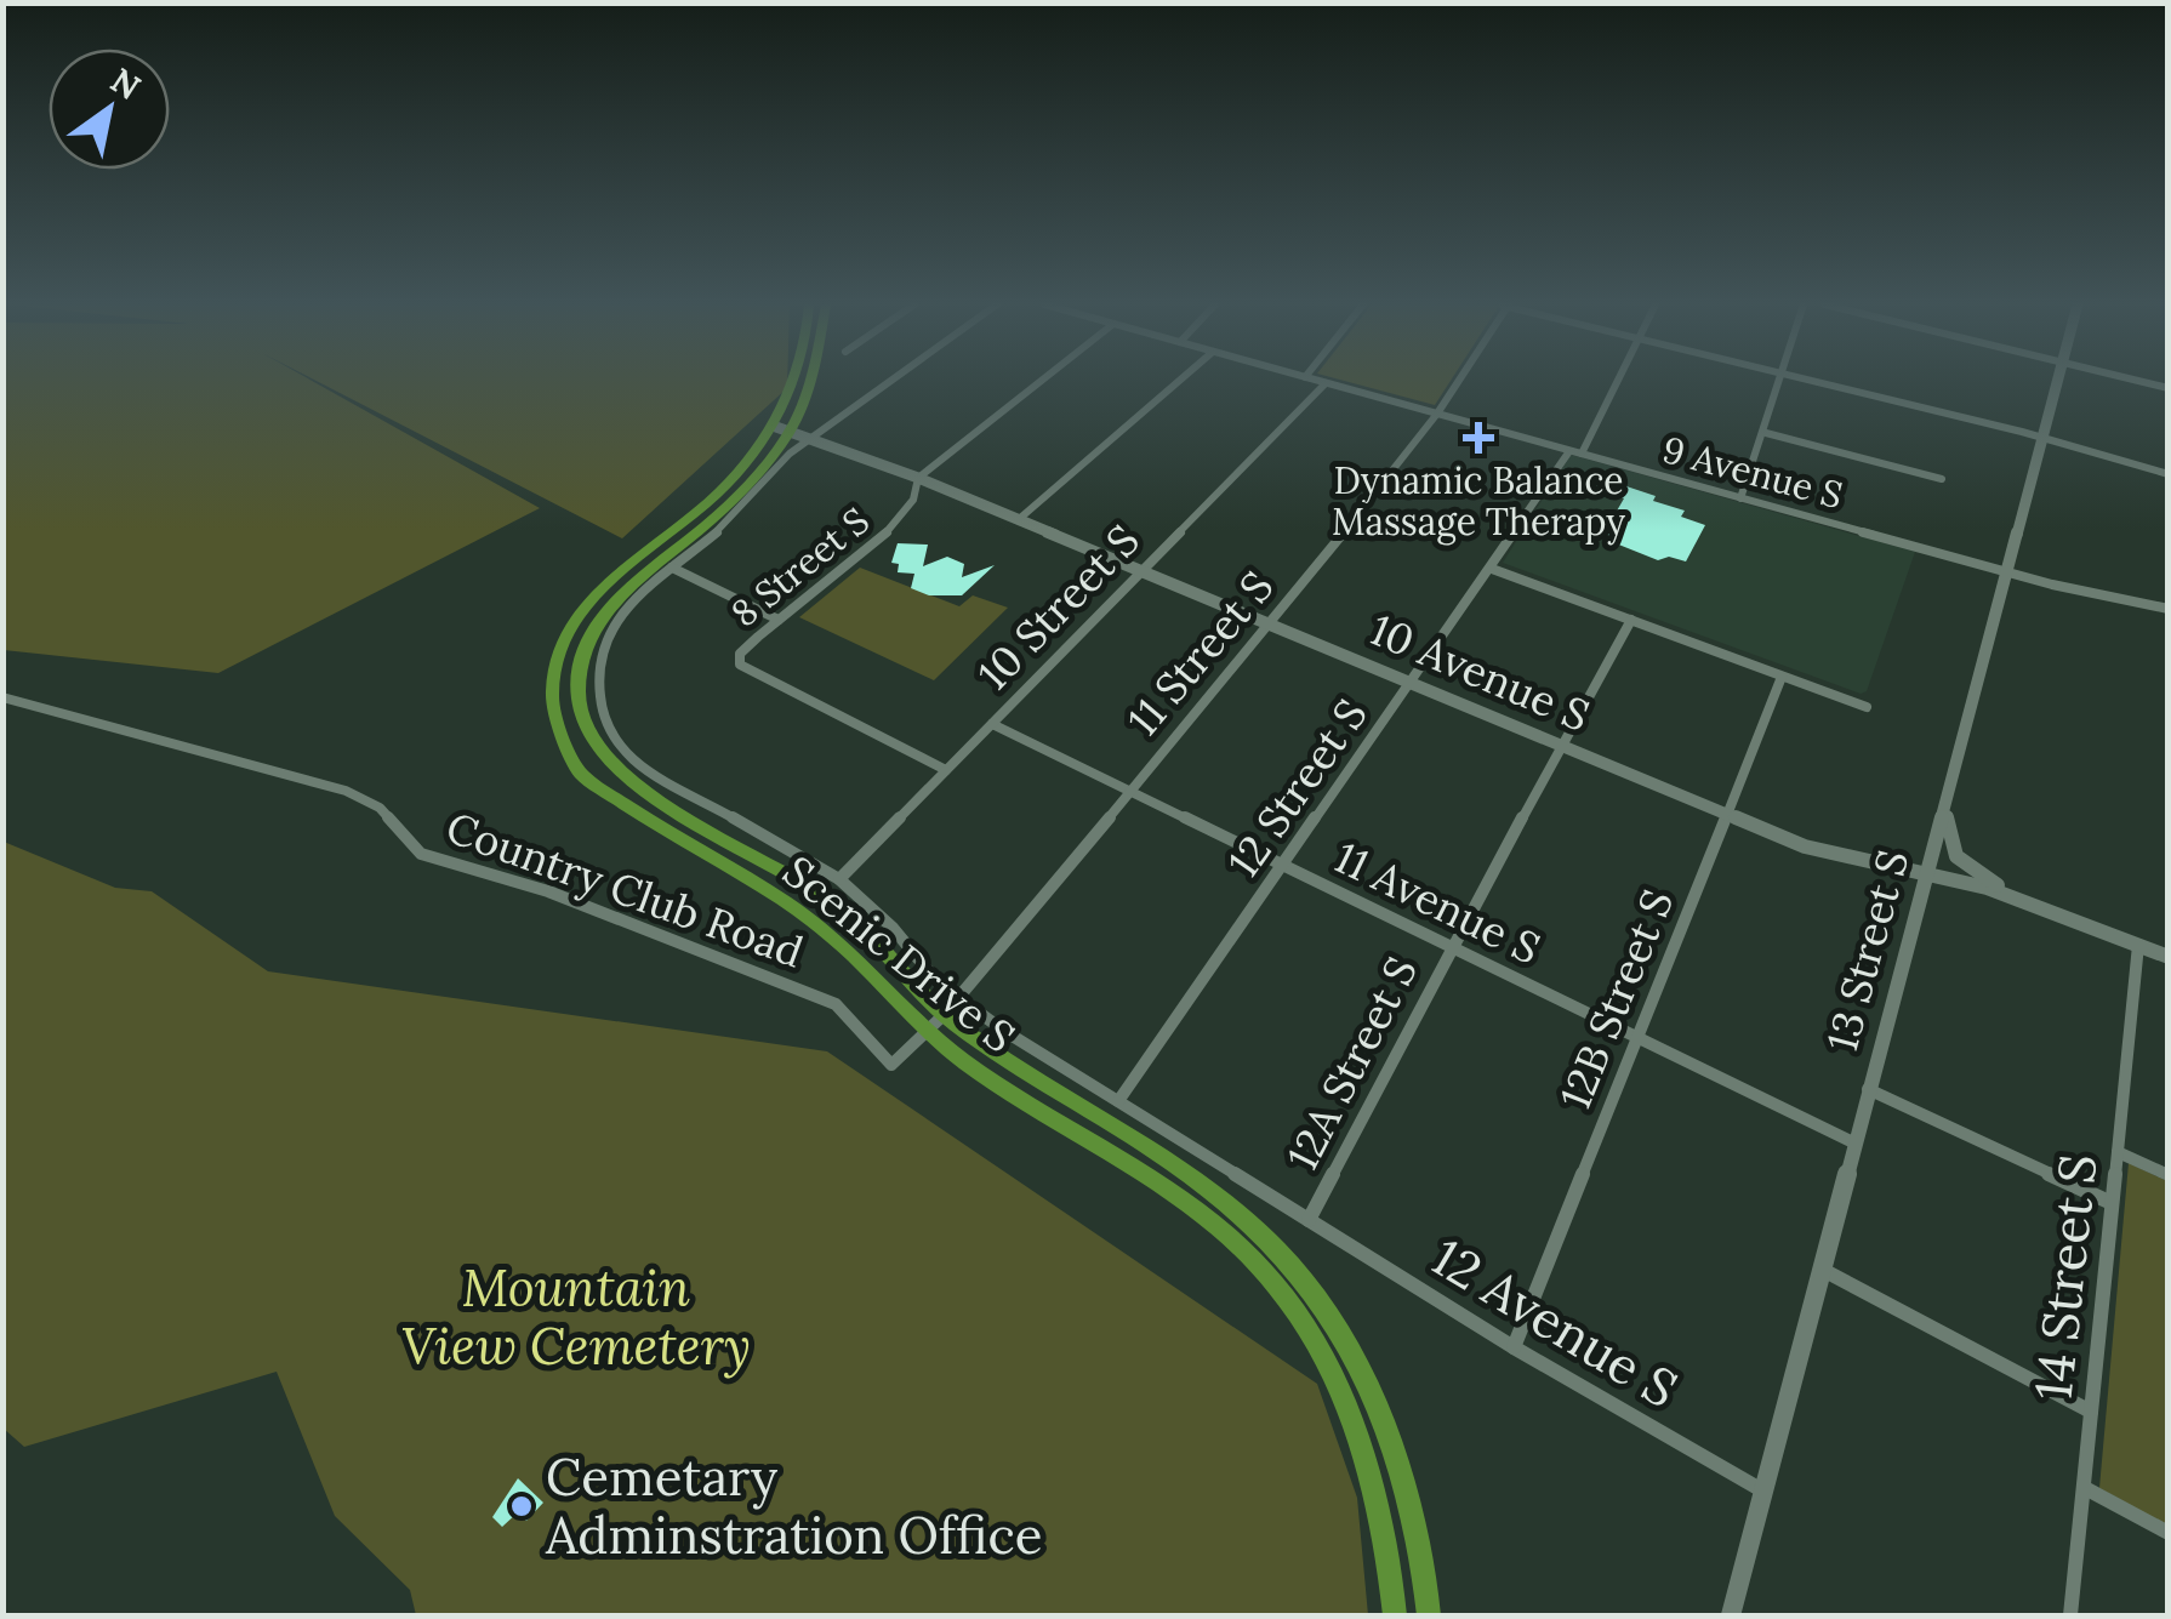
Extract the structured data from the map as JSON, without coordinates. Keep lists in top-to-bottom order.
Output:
{
  "streets": {
    "main road": ["Scenic Drive S"],
    "street": [
      "9 Avenue S",
      "8 Street S",
      "10 Street S",
      "11 Street S",
      "10 Avenue S",
      "12 Street S",
      "Country Club Road",
      "11 Avenue S",
      "13 Street S",
      "12B Street S",
      "12A Street S",
      "14 Street S",
      "12 Avenue S"
    ]
  },
  "crossings": [
    ["9 Avenue S", "10 Street S"],
    ["9 Avenue S", "11 Street S"],
    ["9 Avenue S", "12 Street S"],
    ["9 Avenue S", "13 Street S"],
    ["8 Street S", "10 Street S"],
    ["8 Street S", "10 Avenue S"],
    ["10 Street S", "10 Avenue S"],
    ["10 Street S", "11 Avenue S"],
    ["10 Street S", "Scenic Drive S"],
    ["11 Street S", "10 Avenue S"],
    ["11 Street S", "Country Club Road"],
    ["11 Street S", "11 Avenue S"],
    ["11 Street S", "Scenic Drive S"],
    ["10 Avenue S", "12 Street S"],
    ["10 Avenue S", "13 Street S"],
    ["10 Avenue S", "Scenic Drive S"],
    ["10 Avenue S", "12B Street S"],
    ["10 Avenue S", "12A Street S"],
    ["10 Avenue S", "14 Street S"],
    ["12 Street S", "11 Avenue S"],
    ["12 Street S", "Scenic Drive S"],
    ["Country Club Road", "Scenic Drive S"],
    ["11 Avenue S", "13 Street S"],
    ["11 Avenue S", "12B Street S"],
    ["11 Avenue S", "12A Street S"],
    ["13 Street S", "12 Avenue S"],
    ["Scenic Drive S", "12A Street S"],
    ["Scenic Drive S", "12 Avenue S"],
    ["12B Street S", "12 Avenue S"],
    ["12A Street S", "12 Avenue S"]
  ],
  "parks": ["Mountain View Cemetery"],
  "places": {
    "health": ["Dynamic Balance Massage Therapy"],
    "other": ["Cemetary Adminstration Office"]
  },
  "north": "top right"
}
